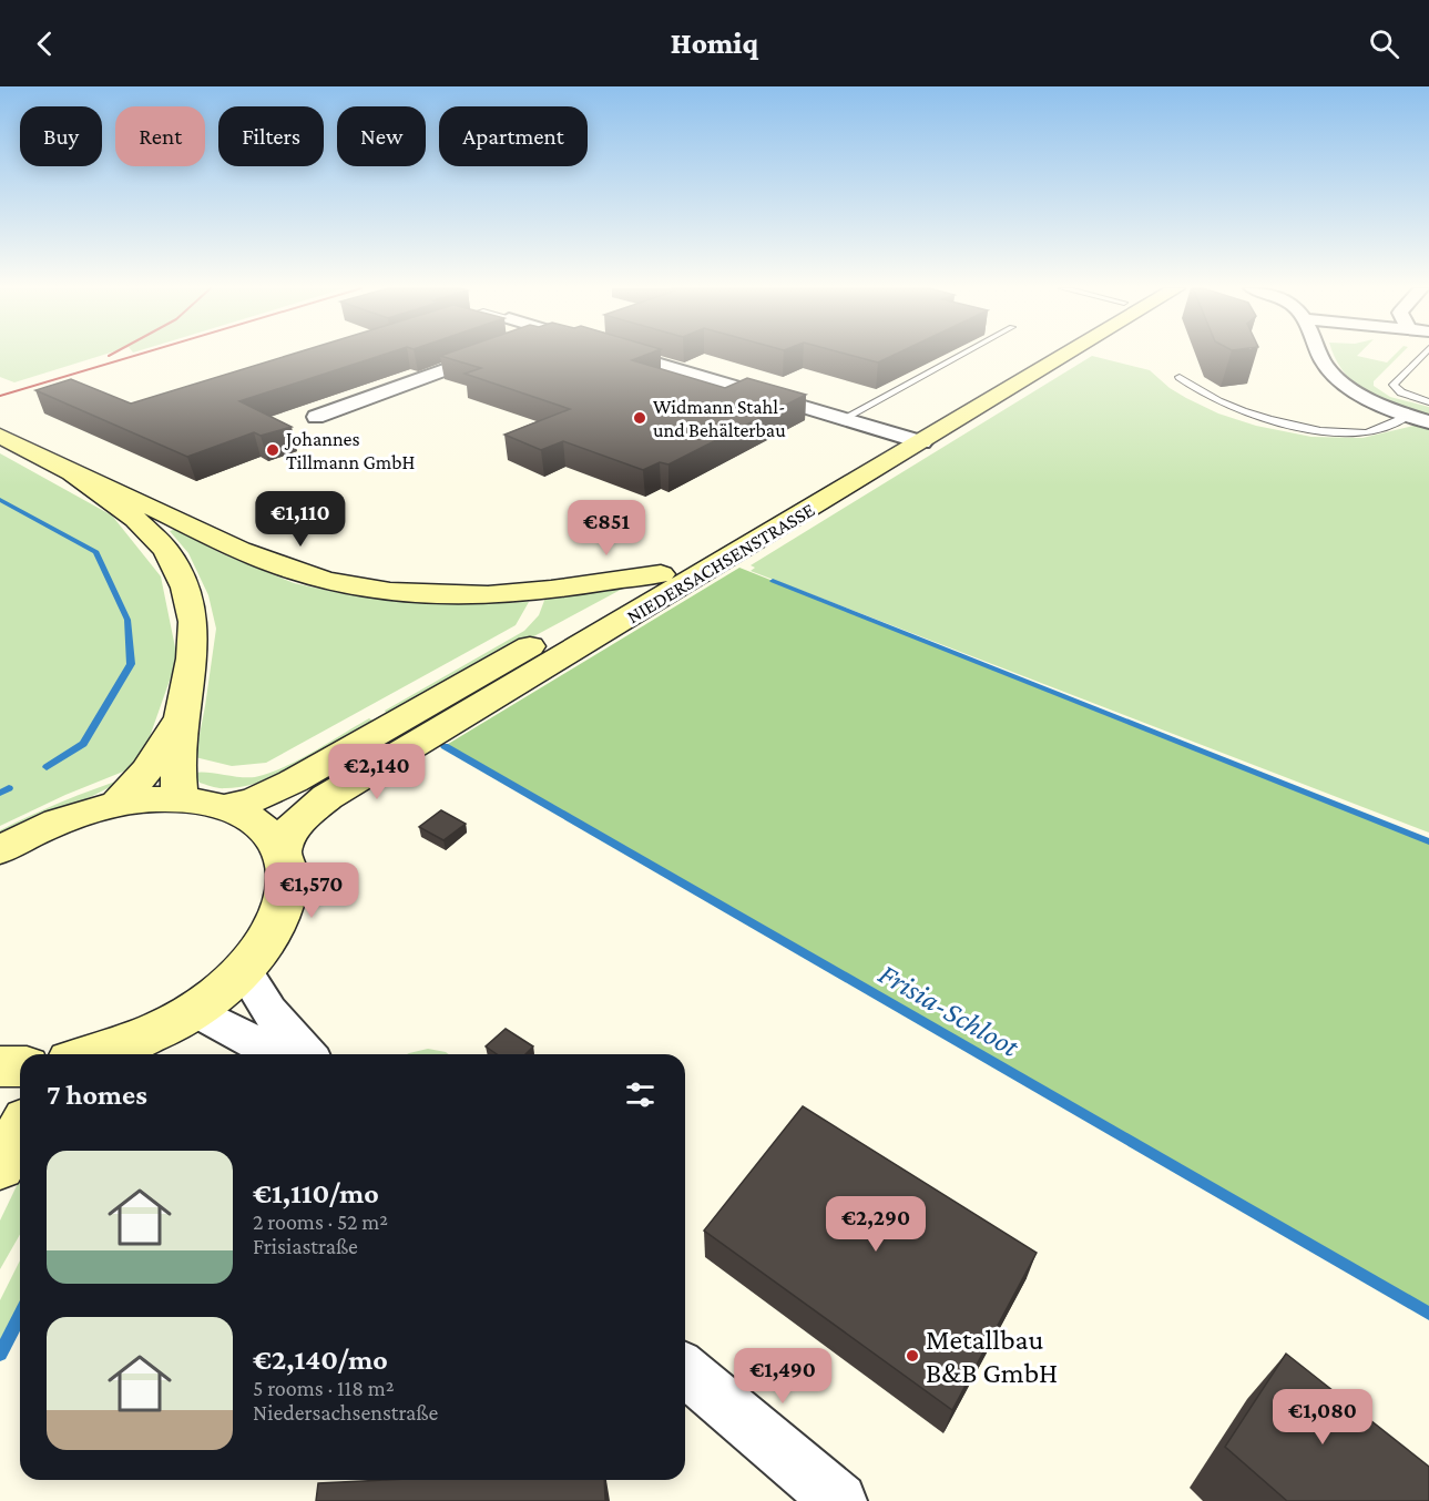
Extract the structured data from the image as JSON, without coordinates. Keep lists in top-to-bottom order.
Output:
{
  "streets": {
    "main road": ["NIEDERSACHSENSTRASSE"]
  },
  "water": ["Frisia-Schloot"],
  "places": ["Widmann Stahl- und Behälterbau", "Johannes Tillmann GmbH", "Metallbau B&B GmbH"],
  "page": {
    "header": "Homiq",
    "chip": [
      "Buy",
      "Rent",
      "Filters",
      "New",
      "Apartment"
    ],
    "price": [
      "€1,110",
      "€851",
      "€2,140",
      "€1,570",
      "€2,290",
      "€1,490",
      "€1,080"
    ],
    "heading": "7 homes",
    "list": [
      {
        "name": "€1,110/mo",
        "note": "2 rooms · 52 m² · Frisiastraße"
      },
      {
        "name": "€2,140/mo",
        "note": "5 rooms · 118 m² · Niedersachsenstraße"
      }
    ]
  }
}
